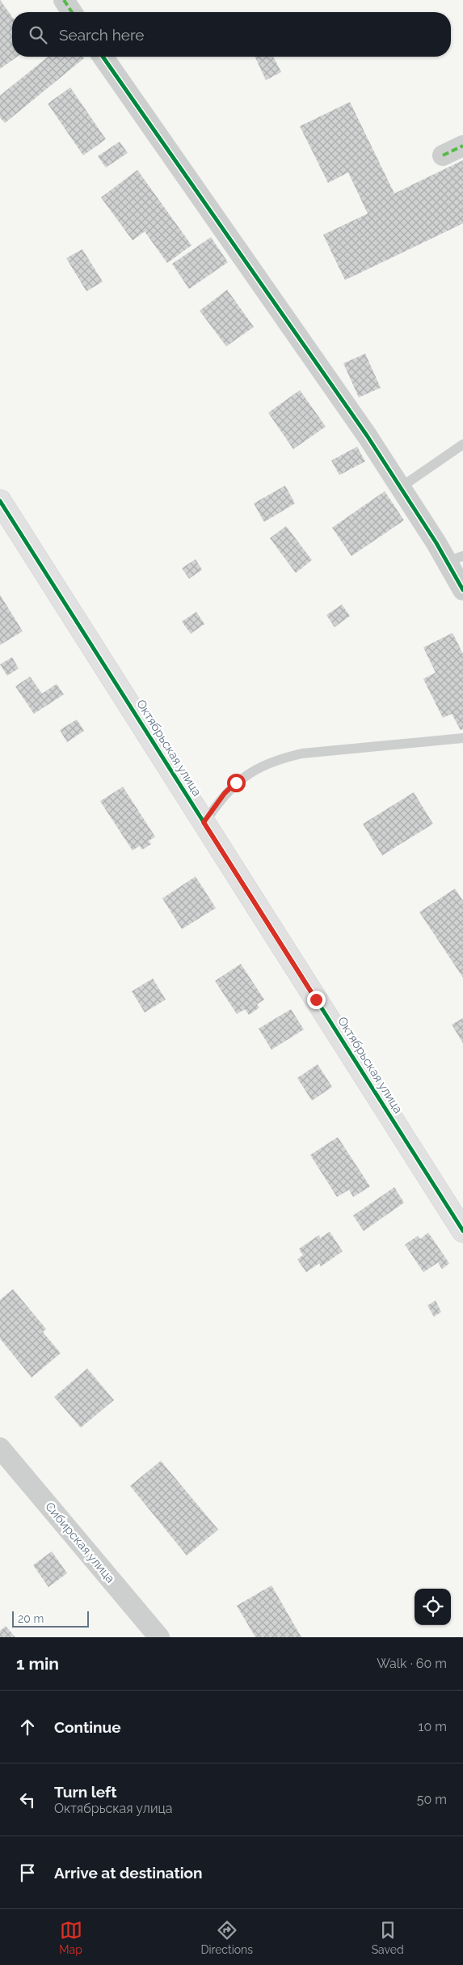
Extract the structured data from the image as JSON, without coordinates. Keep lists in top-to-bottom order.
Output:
{
  "streets": {
    "street": ["Октябрьская улица", "Сибирская улица"]
  },
  "scale_bar": "20 m",
  "page": {
    "search": "Search here",
    "scale": "20 m",
    "heading": ["1 min", "Walk · 60 m"],
    "list": [
      ["Continue", "10 m"],
      ["Turn left", "Октябрьская улица", "50 m"],
      "Arrive at destination"
    ],
    "nav": ["Map", "Directions", "Saved"]
  }
}
